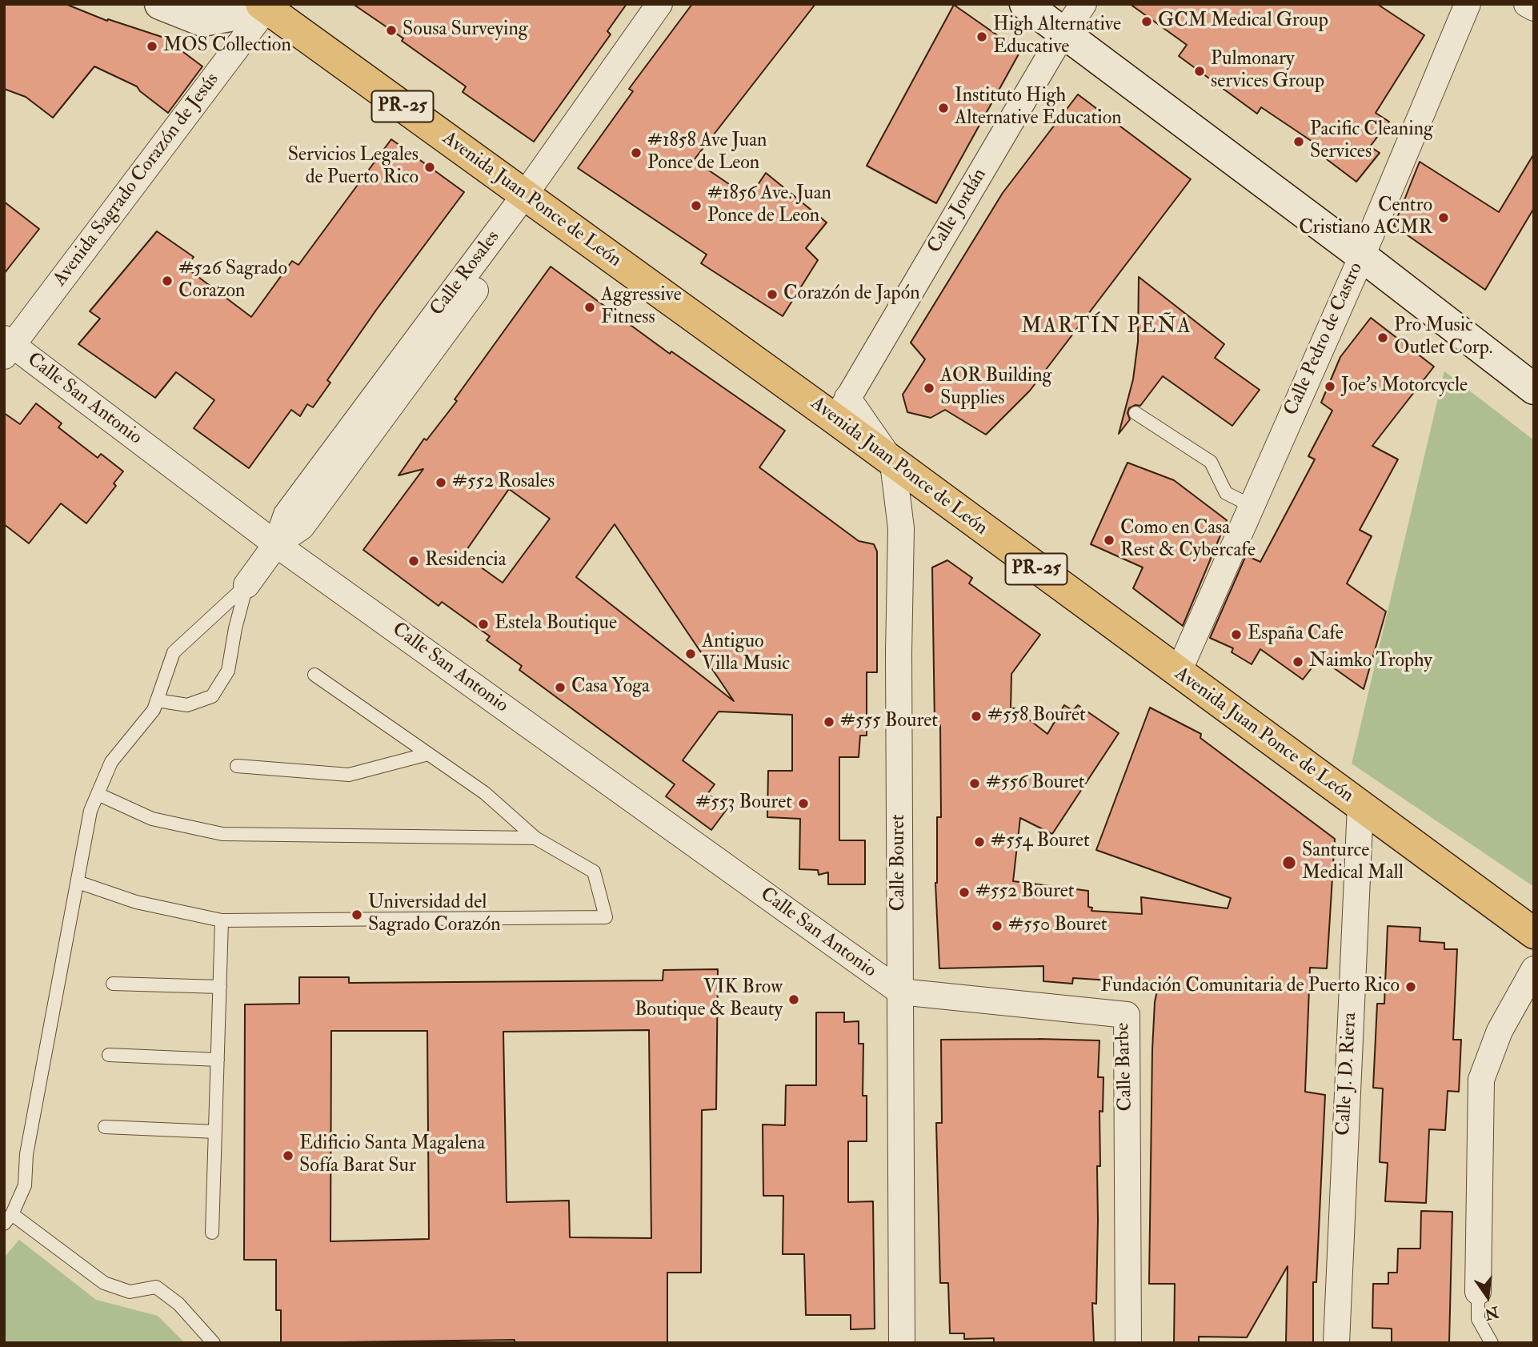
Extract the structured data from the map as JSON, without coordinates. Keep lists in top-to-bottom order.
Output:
{
  "streets": {
    "main road": ["PR-25", "Avenida Juan Ponce de León"],
    "street": [
      "Avenida Sagrado Corazón de Jesús",
      "Calle Jordán",
      "Calle Rosales",
      "Calle Pedro de Castro",
      "Calle San Antonio",
      "Calle Bouret",
      "Calle Barbe",
      "Calle J. D. Riera"
    ]
  },
  "crossings": [
    ["Avenida Sagrado Corazón de Jesús", "Avenida Juan Ponce de León"],
    ["Avenida Sagrado Corazón de Jesús", "Calle San Antonio"],
    ["Avenida Juan Ponce de León", "Calle Jordán"],
    ["Avenida Juan Ponce de León", "Calle Rosales"],
    ["Avenida Juan Ponce de León", "Calle Pedro de Castro"],
    ["Avenida Juan Ponce de León", "Calle Bouret"],
    ["Avenida Juan Ponce de León", "Calle J. D. Riera"],
    ["Calle Rosales", "Calle San Antonio"],
    ["Calle San Antonio", "Calle Bouret"],
    ["Calle San Antonio", "Calle Barbe"],
    ["Calle Bouret", "Calle Barbe"]
  ],
  "districts": ["MARTÍN PEÑA"],
  "places": [
    "GCM Medical Group",
    "Sousa Surveying",
    "High Alternative Educative",
    "MOS Collection",
    "Pulmonary services Group",
    "Instituto High Alternative Education",
    "Pacific Cleaning Services",
    "#1858 Ave Juan Ponce de Leon",
    "Servicios Legales de Puerto Rico",
    "#1856 Ave. Juan Ponce de Leon",
    "Centro Cristiano ACMR",
    "#526 Sagrado Corazon",
    "Corazón de Japón",
    "Aggressive Fitness",
    "Pro Music Outlet Corp.",
    "Joe's Motorcycle",
    "AOR Building Supplies",
    "#552 Rosales",
    "Como en Casa Rest & Cybercafe",
    "Residencia",
    "Estela Boutique",
    "España Cafe",
    "Antiguo Villa Music",
    "Naimko Trophy",
    "Casa Yoga",
    "#558 Bouret",
    "#555 Bouret",
    "#556 Bouret",
    "#553 Bouret",
    "#554 Bouret",
    "Santurce Medical Mall",
    "#552 Bouret",
    "Universidad del Sagrado Corazón",
    "#550 Bouret",
    "Fundación Comunitaria de Puerto Rico",
    "VIK Brow Boutique & Beauty",
    "Edificio Santa Magalena Sofía Barat Sur"
  ],
  "north": "bottom"
}
